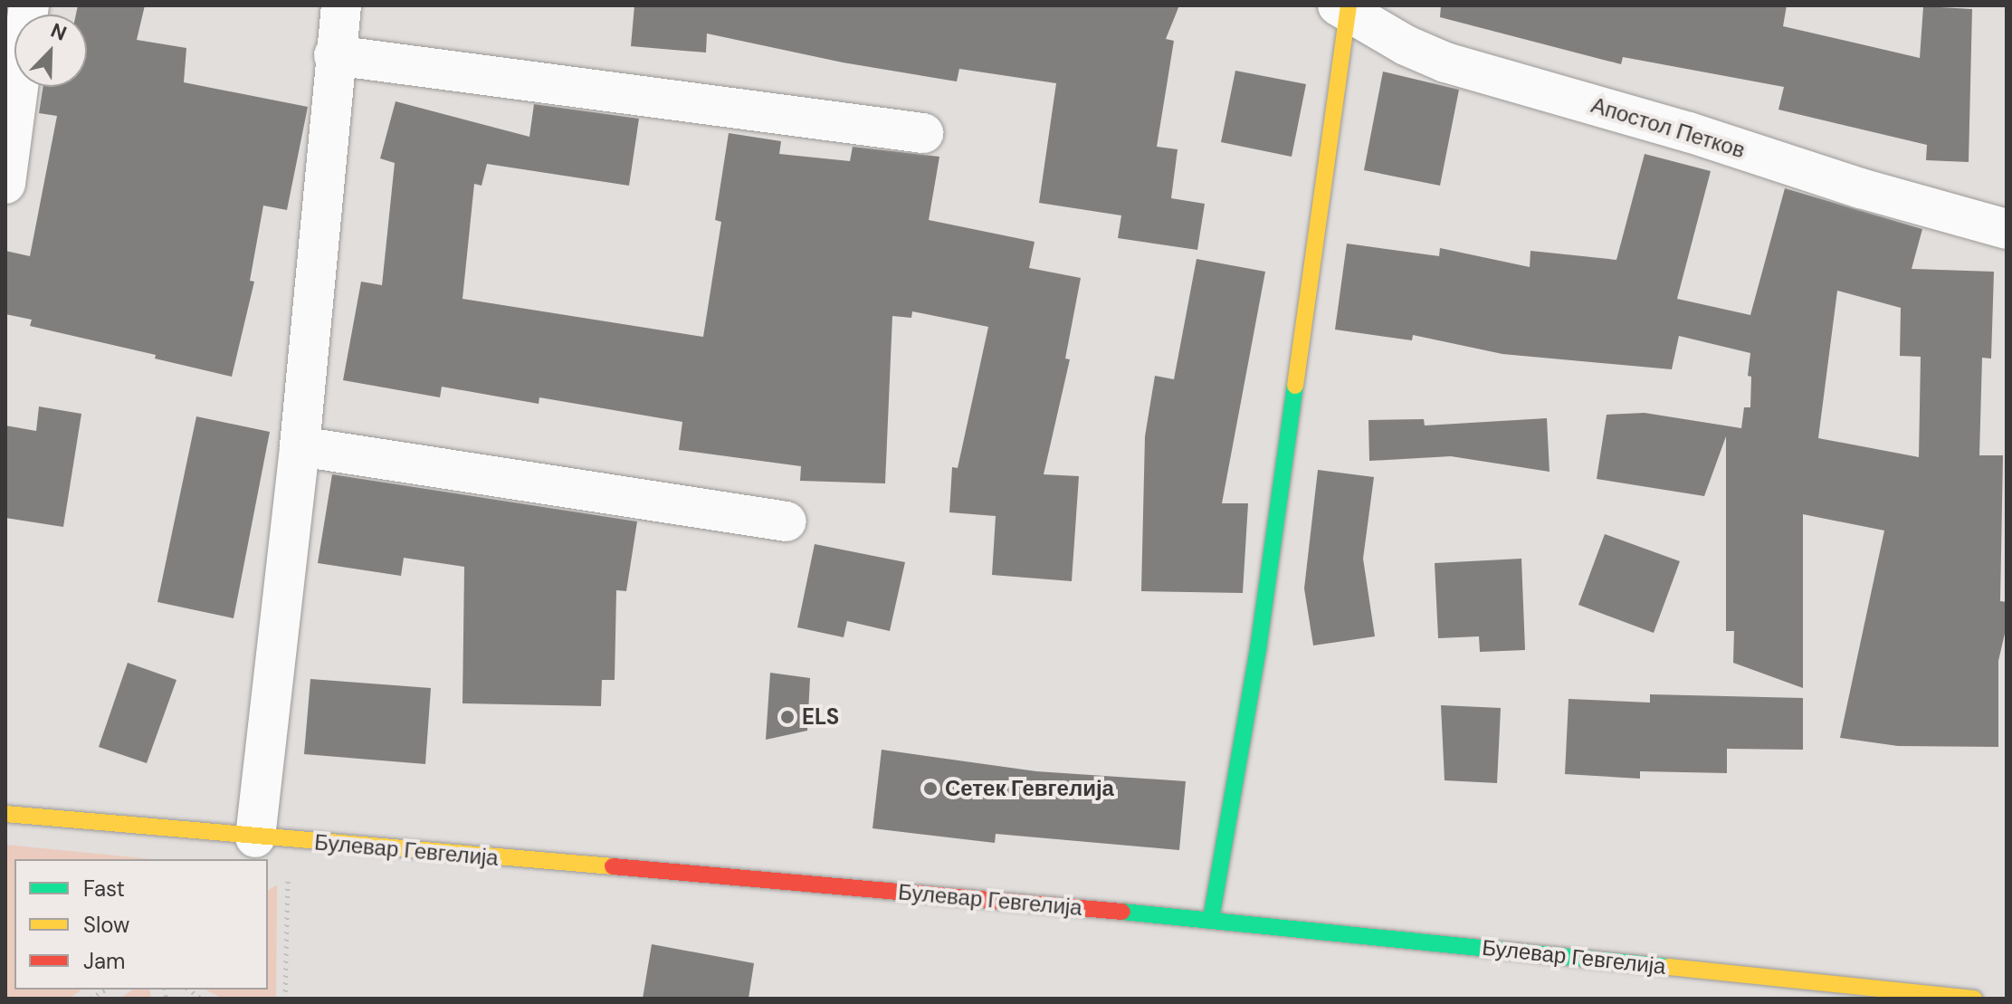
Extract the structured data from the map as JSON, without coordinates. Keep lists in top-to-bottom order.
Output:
{
  "streets": {
    "street": ["Апостол Петков", "Булевар Гевгелија"]
  },
  "places": ["ELS", "Сетек Гевгелија"],
  "legend": ["Fast", "Slow", "Jam"],
  "north": "top right"
}
